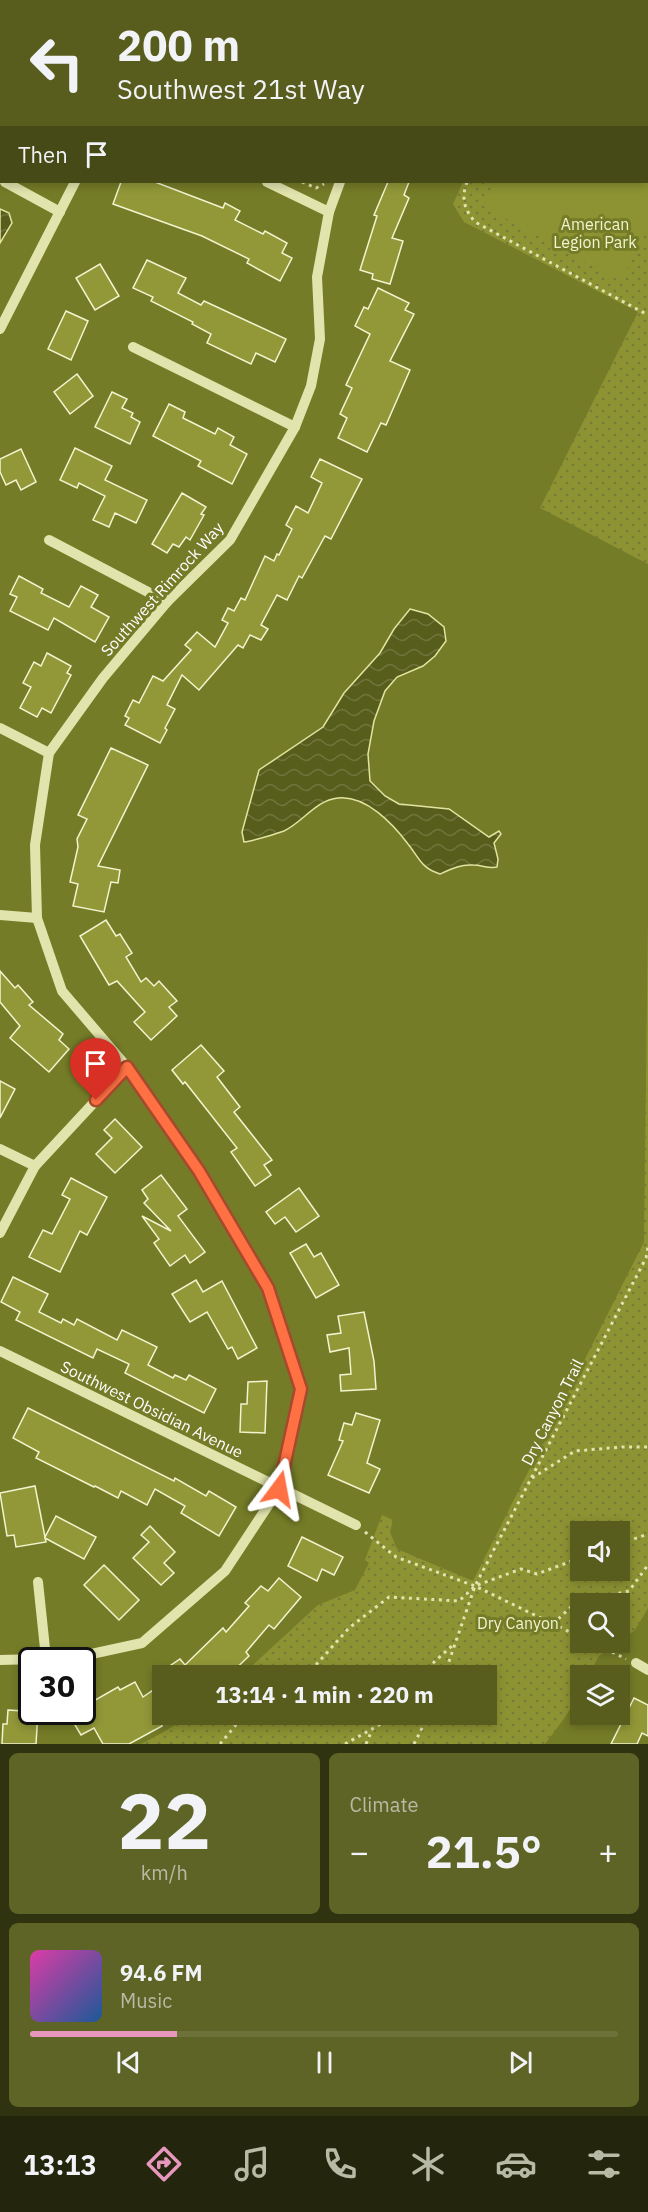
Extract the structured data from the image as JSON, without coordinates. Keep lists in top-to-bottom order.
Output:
{
  "streets": {
    "street": ["Southwest Rimrock Way", "Southwest Obsidian Avenue"],
    "path": ["Dry Canyon Trail"]
  },
  "crossings": [
    ["Southwest Rimrock Way", "Southwest Obsidian Avenue"]
  ],
  "parks": ["American Legion Park", "Dry Canyon"],
  "page": {
    "turn": ["200 m", "Southwest 21st Way"],
    "then": "Then",
    "limit": "30",
    "trip": "13:14 · 1 min · 220 m",
    "tile": [
      ["22", "km/h"],
      "Climate"
    ],
    "heat": ["−", "21.5°", "+"],
    "song": ["94.6 FM", "Music"],
    "tabs": "13:13"
  }
}
